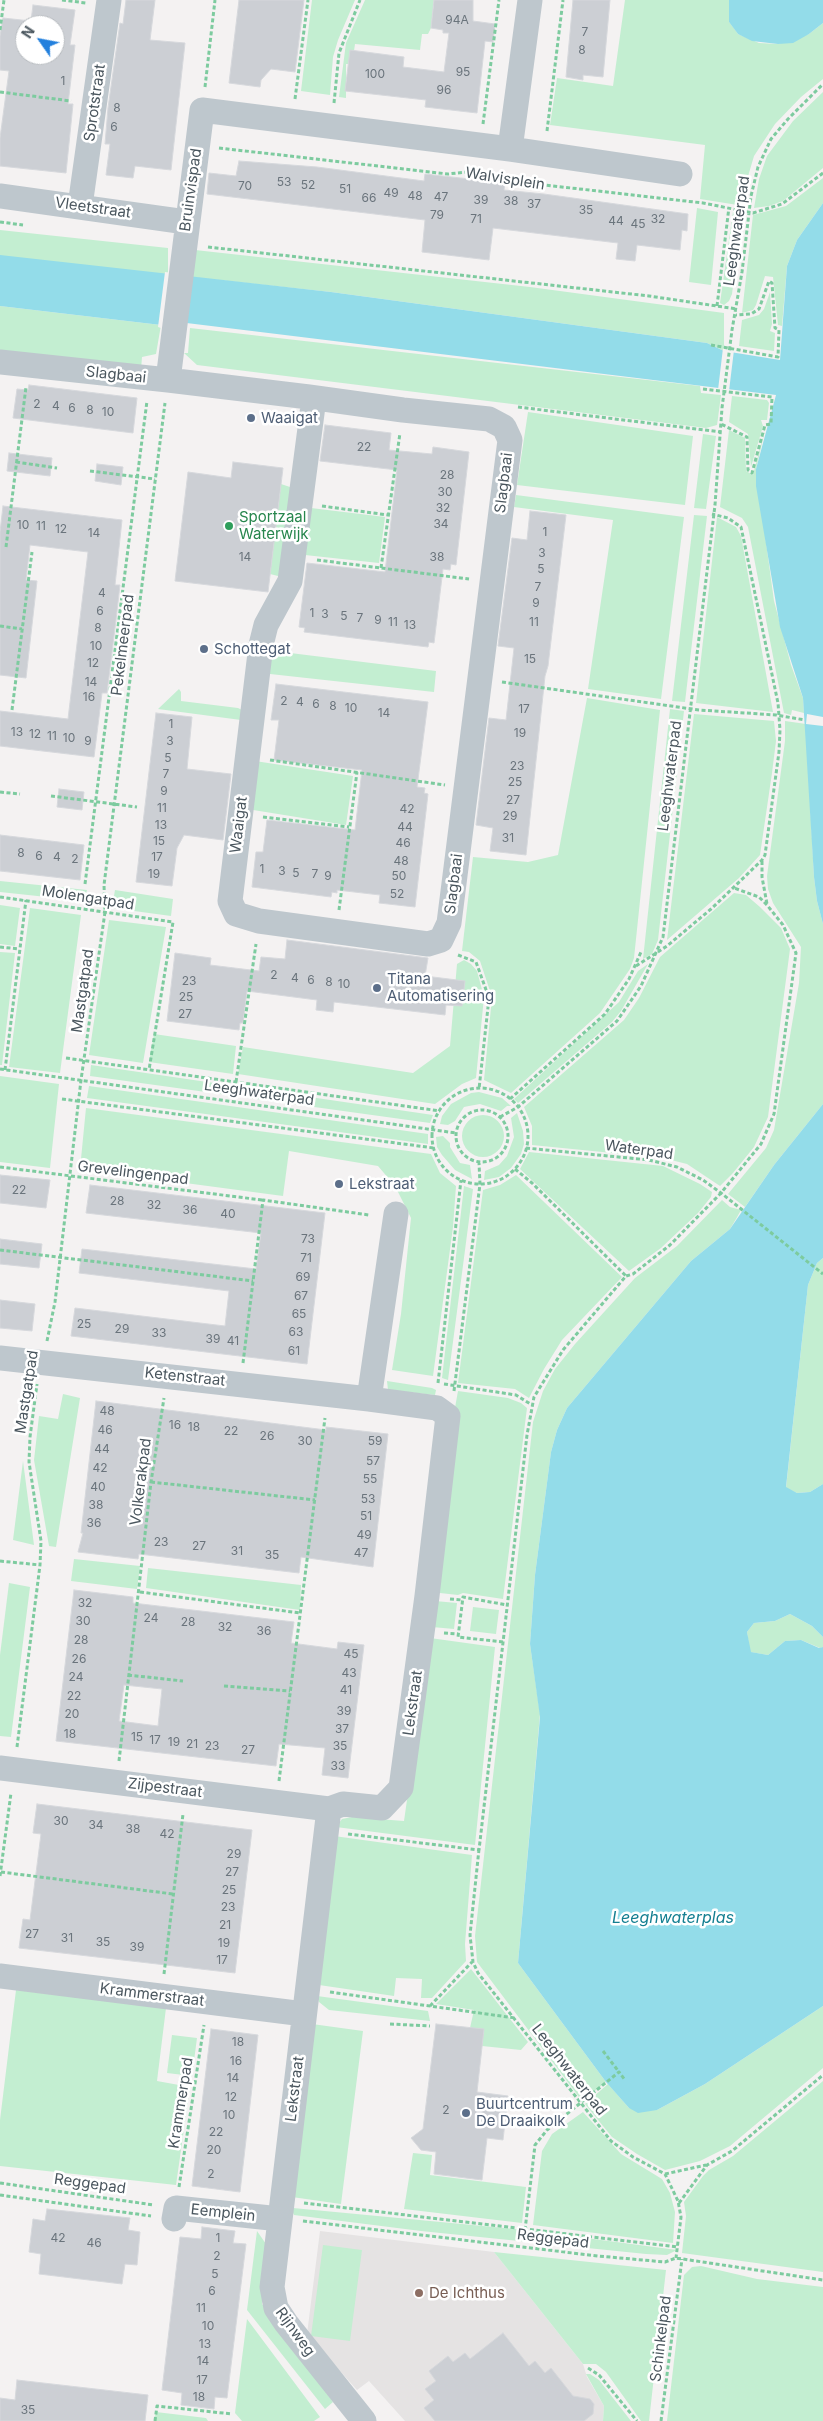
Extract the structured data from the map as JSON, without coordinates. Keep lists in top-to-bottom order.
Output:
{
  "streets": {
    "street": [
      "Sprotstraat",
      "Walvisplein",
      "Bruinvispad",
      "Vleetstraat",
      "Slagbaai",
      "Waaigat",
      "Ketenstraat",
      "Lekstraat",
      "Zijpestraat",
      "Krammerstraat",
      "Eemplein",
      "Rijnweg"
    ],
    "path": [
      "Leeghwaterpad",
      "Pekelmeerpad",
      "Molengatpad",
      "Mastgatpad",
      "Waterpad",
      "Grevelingenpad",
      "Volkerakpad",
      "Krammerpad",
      "Reggepad",
      "Schinkelpad"
    ]
  },
  "crossings": [
    ["Sprotstraat", "Vleetstraat"],
    ["Walvisplein", "Bruinvispad"],
    ["Walvisplein", "Leeghwaterpad"],
    ["Bruinvispad", "Vleetstraat"],
    ["Bruinvispad", "Slagbaai"],
    ["Bruinvispad", "Pekelmeerpad"],
    ["Leeghwaterpad", "Mastgatpad"],
    ["Leeghwaterpad", "Waterpad"],
    ["Slagbaai", "Pekelmeerpad"],
    ["Slagbaai", "Waaigat"],
    ["Pekelmeerpad", "Molengatpad"],
    ["Pekelmeerpad", "Mastgatpad"],
    ["Molengatpad", "Mastgatpad"],
    ["Mastgatpad", "Grevelingenpad"],
    ["Mastgatpad", "Ketenstraat"],
    ["Mastgatpad", "Zijpestraat"],
    ["Ketenstraat", "Volkerakpad"],
    ["Volkerakpad", "Zijpestraat"],
    ["Lekstraat", "Zijpestraat"],
    ["Lekstraat", "Krammerstraat"],
    ["Lekstraat", "Reggepad"],
    ["Lekstraat", "Eemplein"],
    ["Lekstraat", "Rijnweg"],
    ["Krammerstraat", "Krammerpad"],
    ["Krammerpad", "Reggepad"],
    ["Krammerpad", "Eemplein"],
    ["Reggepad", "Eemplein"],
    ["Reggepad", "Rijnweg"],
    ["Reggepad", "Schinkelpad"],
    ["Eemplein", "Rijnweg"]
  ],
  "water": ["Leeghwaterplas"],
  "places": [
    "Waaigat",
    "Sportzaal Waterwijk",
    "Schottegat",
    "Titana Automatisering",
    "Lekstraat",
    "Buurtcentrum De Draaikolk",
    "De Ichthus"
  ],
  "house_numbers": [
    "94A",
    "7",
    "8",
    "95",
    "100",
    "1",
    "96",
    "8",
    "6",
    "53",
    "52",
    "70",
    "51",
    "49",
    "48",
    "47",
    "66",
    "39",
    "38",
    "37",
    "35",
    "79",
    "71",
    "32",
    "44",
    "45",
    "2",
    "4",
    "6",
    "8",
    "10",
    "22",
    "28",
    "30",
    "32",
    "34",
    "10",
    "11",
    "12",
    "1",
    "14",
    "3",
    "14",
    "38",
    "5",
    "7",
    "4",
    "9",
    "6",
    "1",
    "3",
    "5",
    "7",
    "9",
    "11",
    "11",
    "13",
    "8",
    "10",
    "15",
    "12",
    "14",
    "16",
    "2",
    "4",
    "6",
    "8",
    "10",
    "17",
    "14",
    "1",
    "13",
    "19",
    "12",
    "11",
    "10",
    "9",
    "3",
    "5",
    "23",
    "7",
    "25",
    "9",
    "27",
    "11",
    "42",
    "29",
    "13",
    "44",
    "31",
    "15",
    "46",
    "8",
    "6",
    "4",
    "17",
    "2",
    "48",
    "1",
    "3",
    "5",
    "19",
    "7",
    "9",
    "50",
    "52",
    "2",
    "4",
    "6",
    "23",
    "8",
    "10",
    "25",
    "27",
    "22",
    "28",
    "32",
    "36",
    "40",
    "73",
    "71",
    "69",
    "67",
    "65",
    "25",
    "29",
    "63",
    "33",
    "39",
    "41",
    "61",
    "48",
    "16",
    "18",
    "46",
    "22",
    "26",
    "30",
    "59",
    "44",
    "57",
    "42",
    "55",
    "40",
    "53",
    "38",
    "51",
    "36",
    "49",
    "23",
    "27",
    "31",
    "47",
    "35",
    "32",
    "24",
    "30",
    "28",
    "32",
    "36",
    "28",
    "45",
    "26",
    "43",
    "24",
    "41",
    "22",
    "39",
    "20",
    "37",
    "18",
    "15",
    "17",
    "19",
    "21",
    "23",
    "35",
    "27",
    "33",
    "30",
    "34",
    "38",
    "42",
    "29",
    "27",
    "25",
    "23",
    "21",
    "27",
    "31",
    "35",
    "19",
    "39",
    "17",
    "18",
    "16",
    "14",
    "12",
    "2",
    "10",
    "22",
    "20",
    "2",
    "42",
    "1",
    "46",
    "2",
    "5",
    "6",
    "11",
    "10",
    "13",
    "14",
    "17",
    "18",
    "35"
  ],
  "north": "top left"
}
